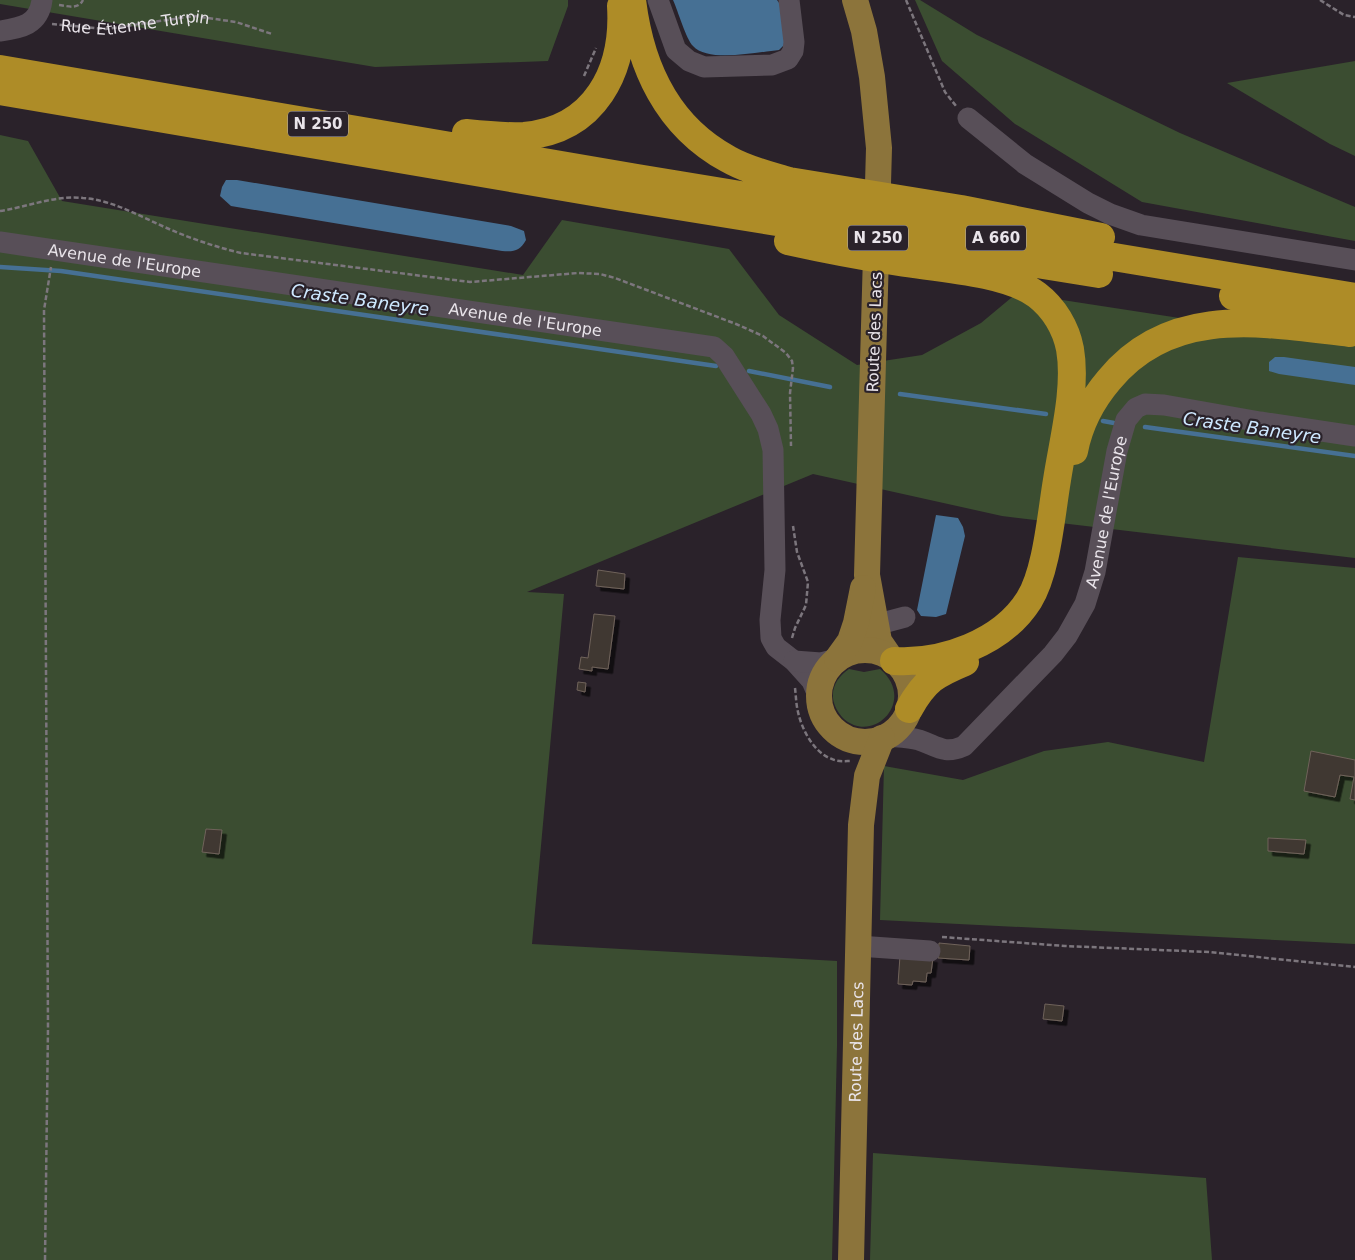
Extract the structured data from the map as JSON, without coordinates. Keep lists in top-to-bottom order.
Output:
{
  "streets": {
    "highway": ["N 250", "A 660"],
    "main road": ["Route des Lacs"],
    "street": ["Avenue de l'Europe"],
    "path": ["Rue Étienne Turpin"]
  },
  "crossings": [
    ["N 250", "A 660"],
    ["Avenue de l'Europe", "Route des Lacs"]
  ],
  "water": ["Craste Baneyre"]
}
